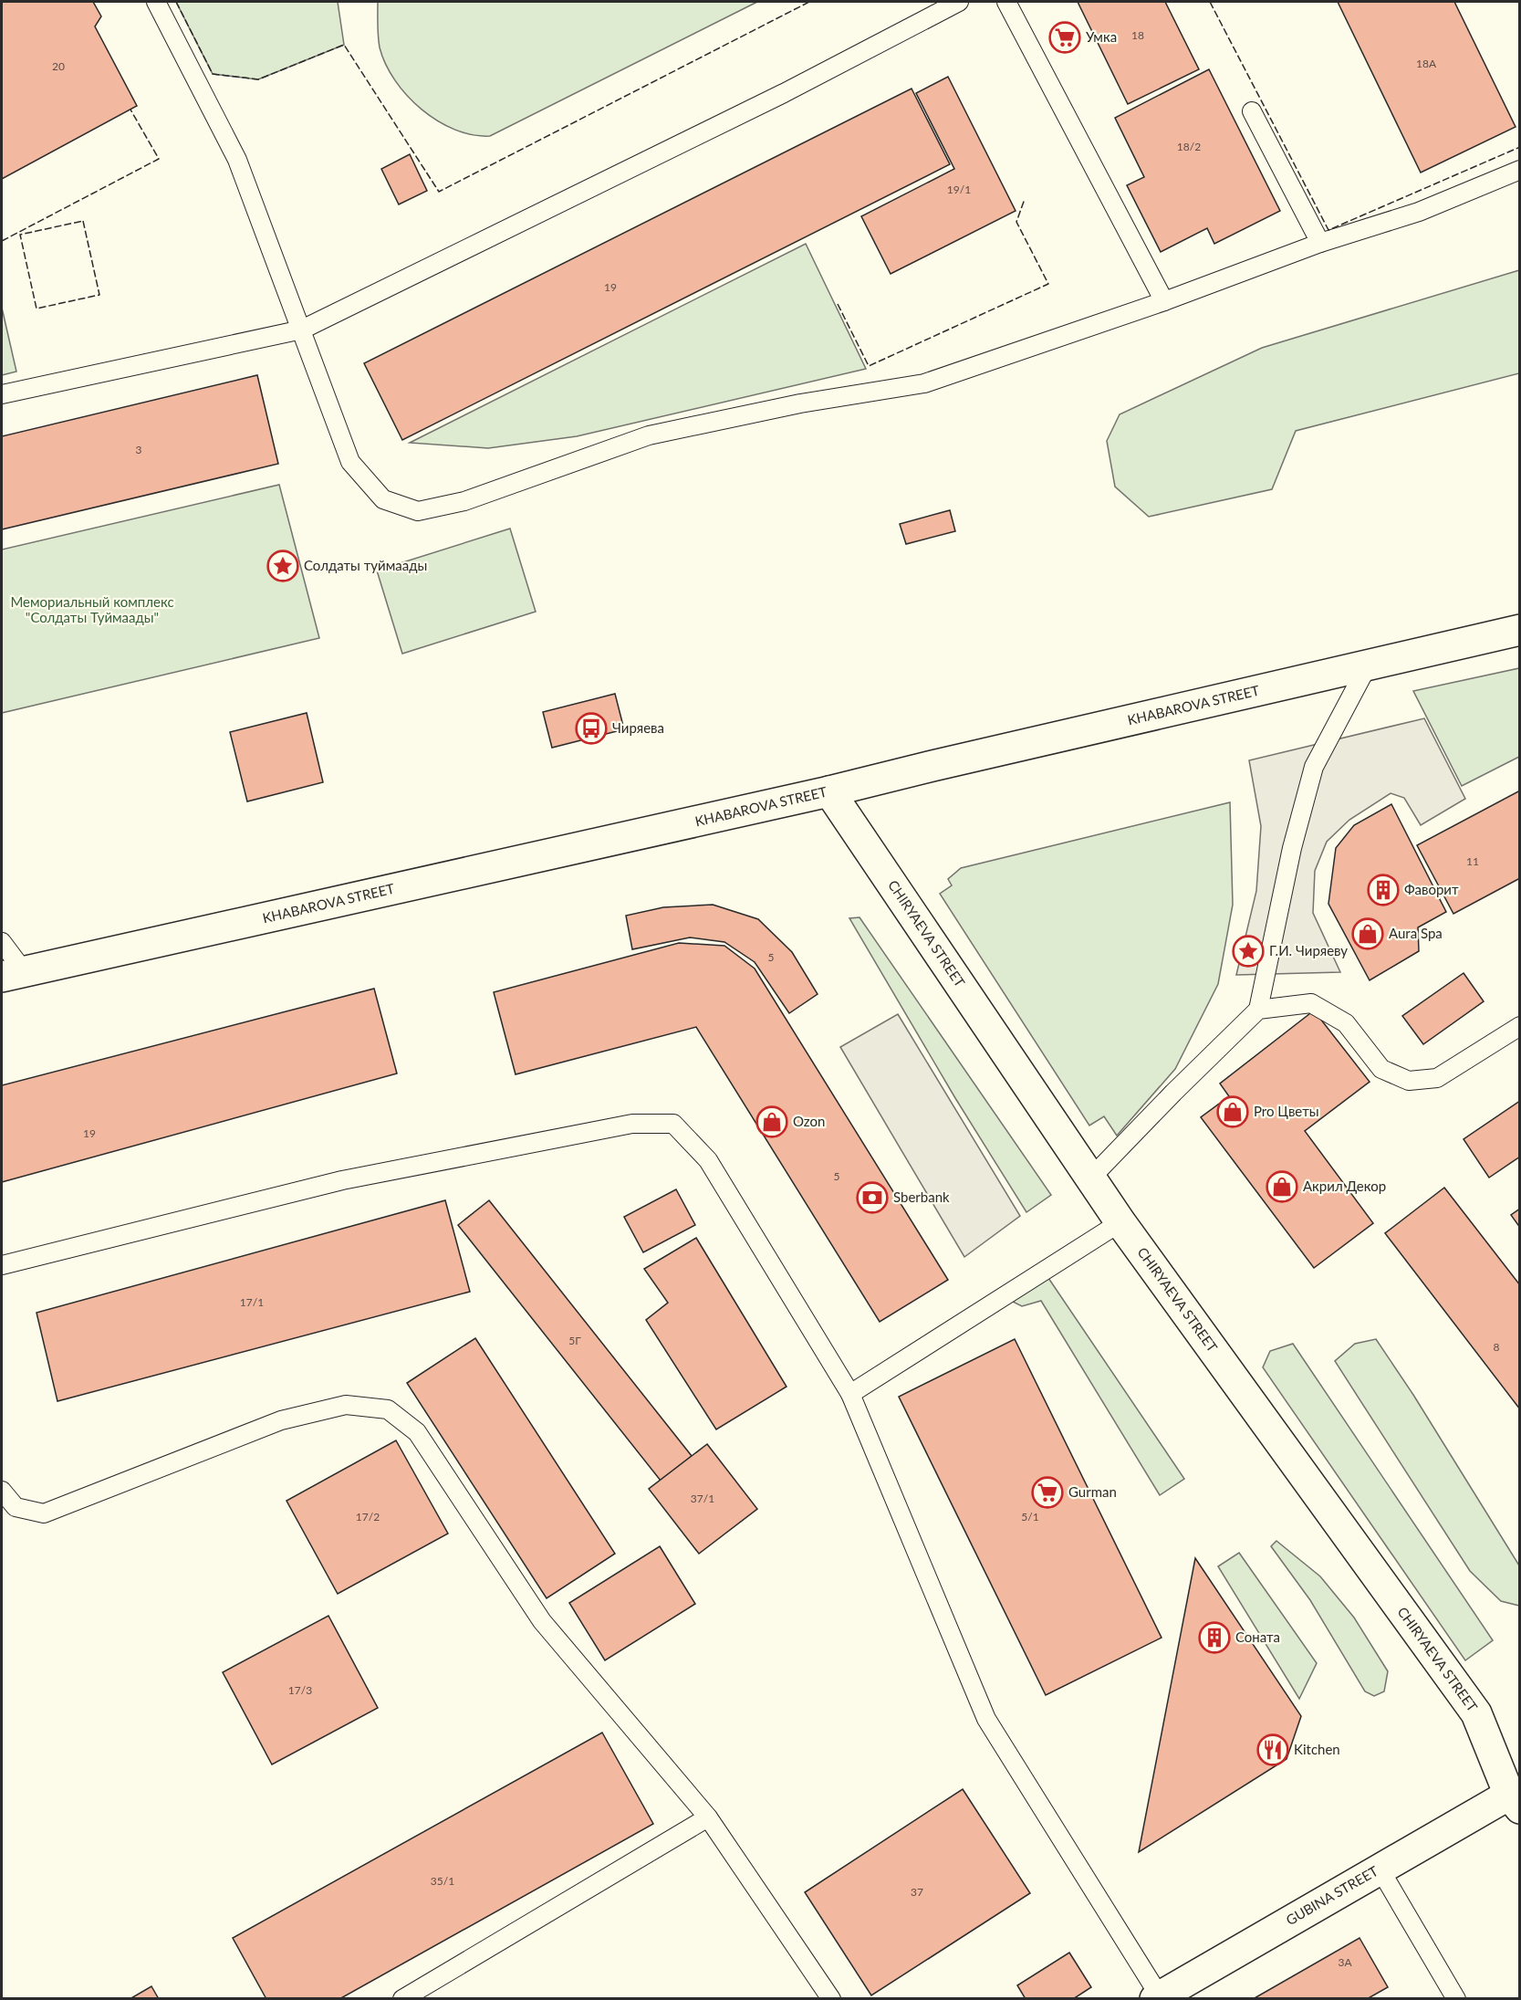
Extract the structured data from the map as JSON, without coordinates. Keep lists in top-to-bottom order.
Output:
{
  "streets": {
    "street": ["KHABAROVA STREET", "CHIRYAEVA STREET", "GUBINA STREET"]
  },
  "crossings": [
    ["KHABAROVA STREET", "CHIRYAEVA STREET"],
    ["CHIRYAEVA STREET", "GUBINA STREET"]
  ],
  "parks": ["Мемориальный комплекс \"Солдаты Туймаады\""],
  "places": {
    "supermarket": ["Умка", "Gurman"],
    "place": ["Солдаты туймаады", "Г.И. Чиряеву"],
    "bus stop": ["Чиряева"],
    "building": ["Фаворит", "Соната"],
    "shop": [
      "Aura Spa",
      "Pro Цветы",
      "Ozon",
      "Акрил Декор"
    ],
    "bank": ["Sberbank"],
    "restaurant": ["Kitchen"]
  },
  "house_numbers": [
    "18",
    "18А",
    "20",
    "18/2",
    "19/1",
    "19",
    "3",
    "11",
    "5",
    "19",
    "5",
    "17/1",
    "5Г",
    "8",
    "37/1",
    "17/2",
    "5/1",
    "17/3",
    "35/1",
    "37",
    "3А"
  ]
}
